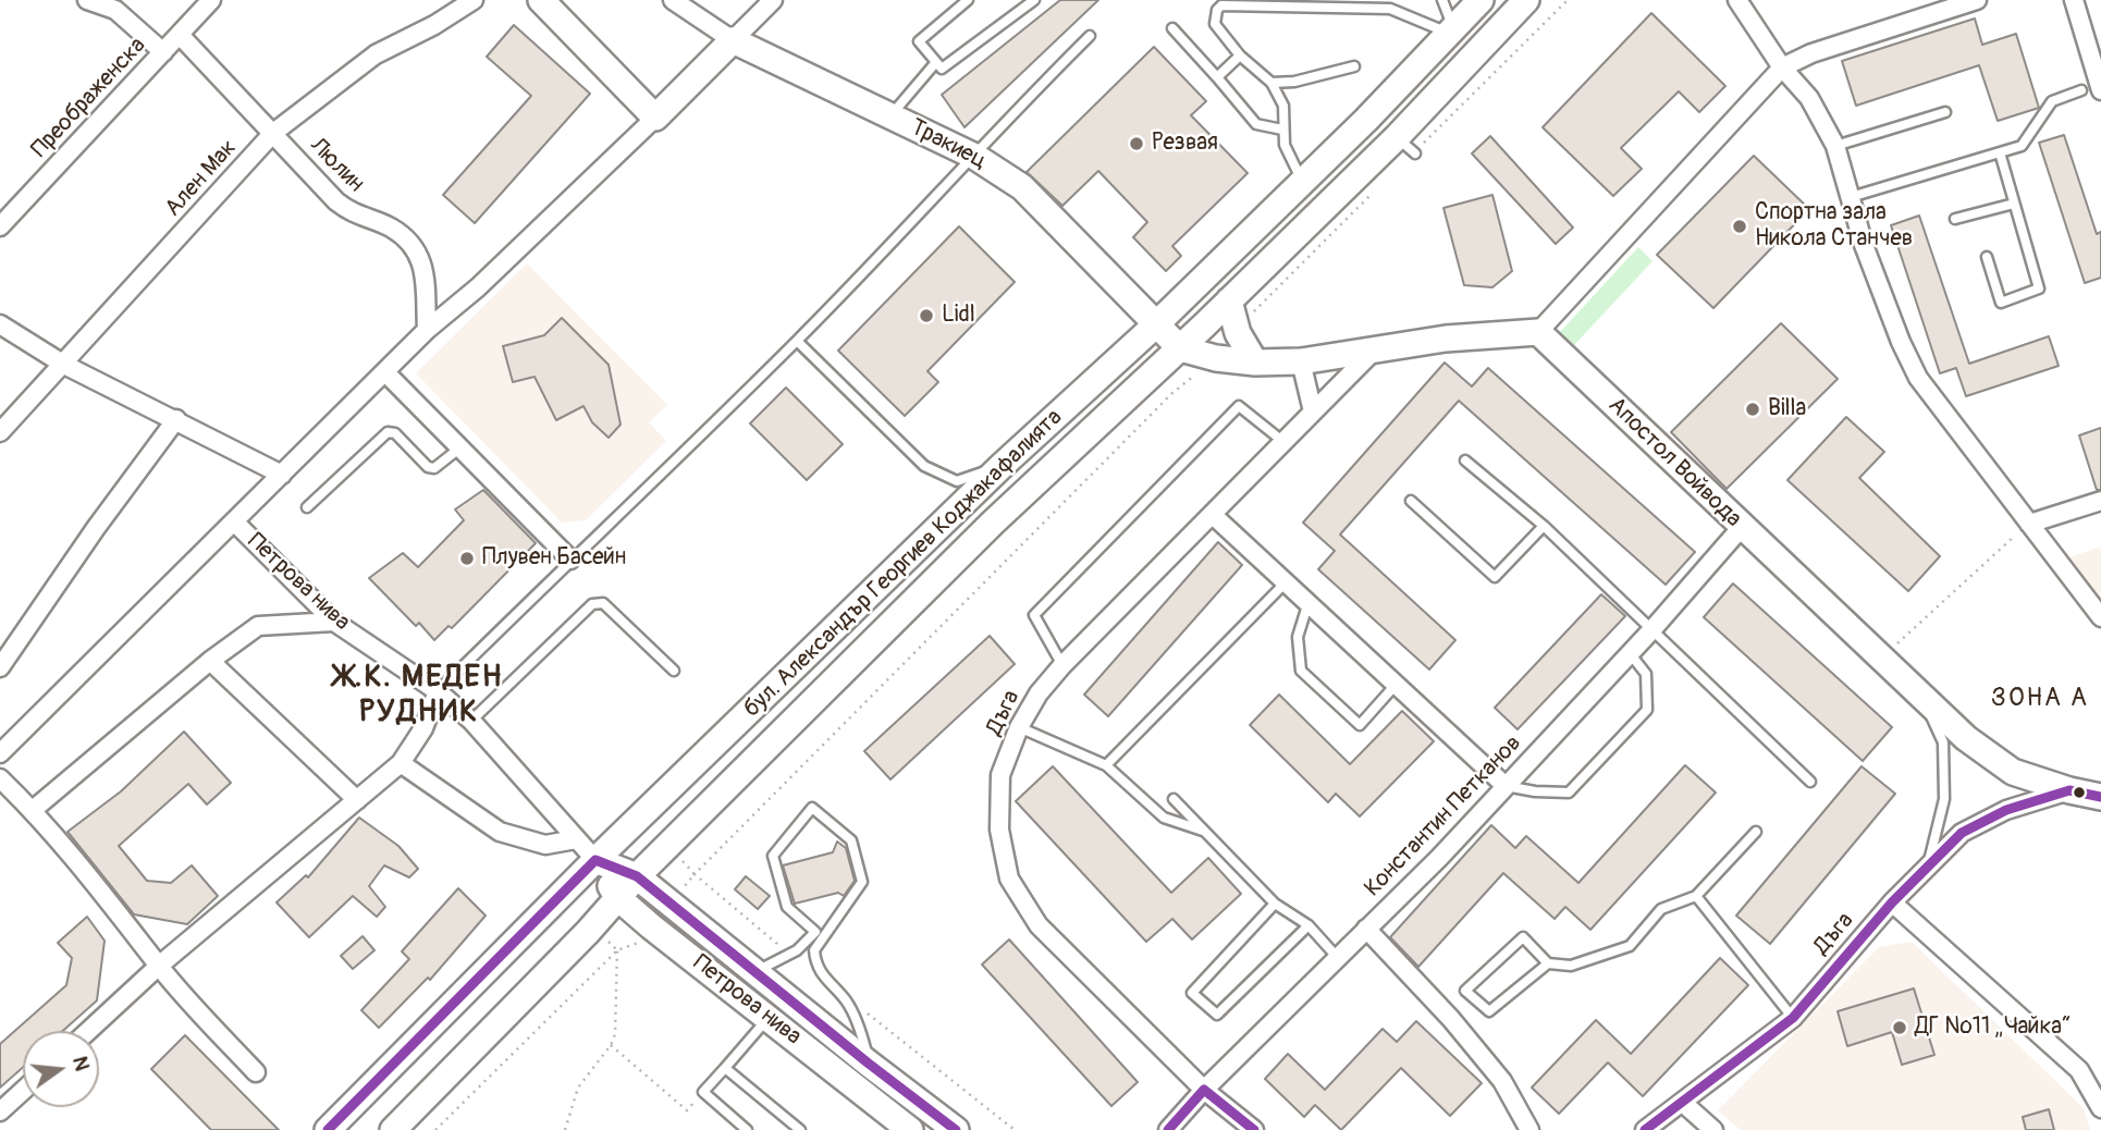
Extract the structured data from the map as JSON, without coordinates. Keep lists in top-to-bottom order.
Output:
{
  "streets": {
    "main road": [
      "Тракиец",
      "Апостол Войвода",
      "бул. Александър Георгиев Коджакафалията",
      "Петрова нива"
    ],
    "street": [
      "Преображенска",
      "Люлин",
      "Ален Мак",
      "Дъга",
      "Константин Петканов"
    ]
  },
  "crossings": [
    ["Преображенска", "Люлин"],
    ["Тракиец", "бул. Александър Георгиев Коджакафалията"],
    ["Люлин", "Ален Мак"],
    ["Апостол Войвода", "Дъга"],
    ["Апостол Войвода", "Константин Петканов"],
    ["бул. Александър Георгиев Коджакафалията", "Петрова нива"],
    ["Дъга", "Константин Петканов"]
  ],
  "districts": ["Ж.К. МЕДЕН РУДНИК", "ЗОНА А"],
  "places": [
    "Резвая",
    "Спортна зала Никола Станчев",
    "Lidl",
    "Billa",
    "Плувен Басейн",
    "ДГ №11 „Чайка“"
  ],
  "north": "right"
}
